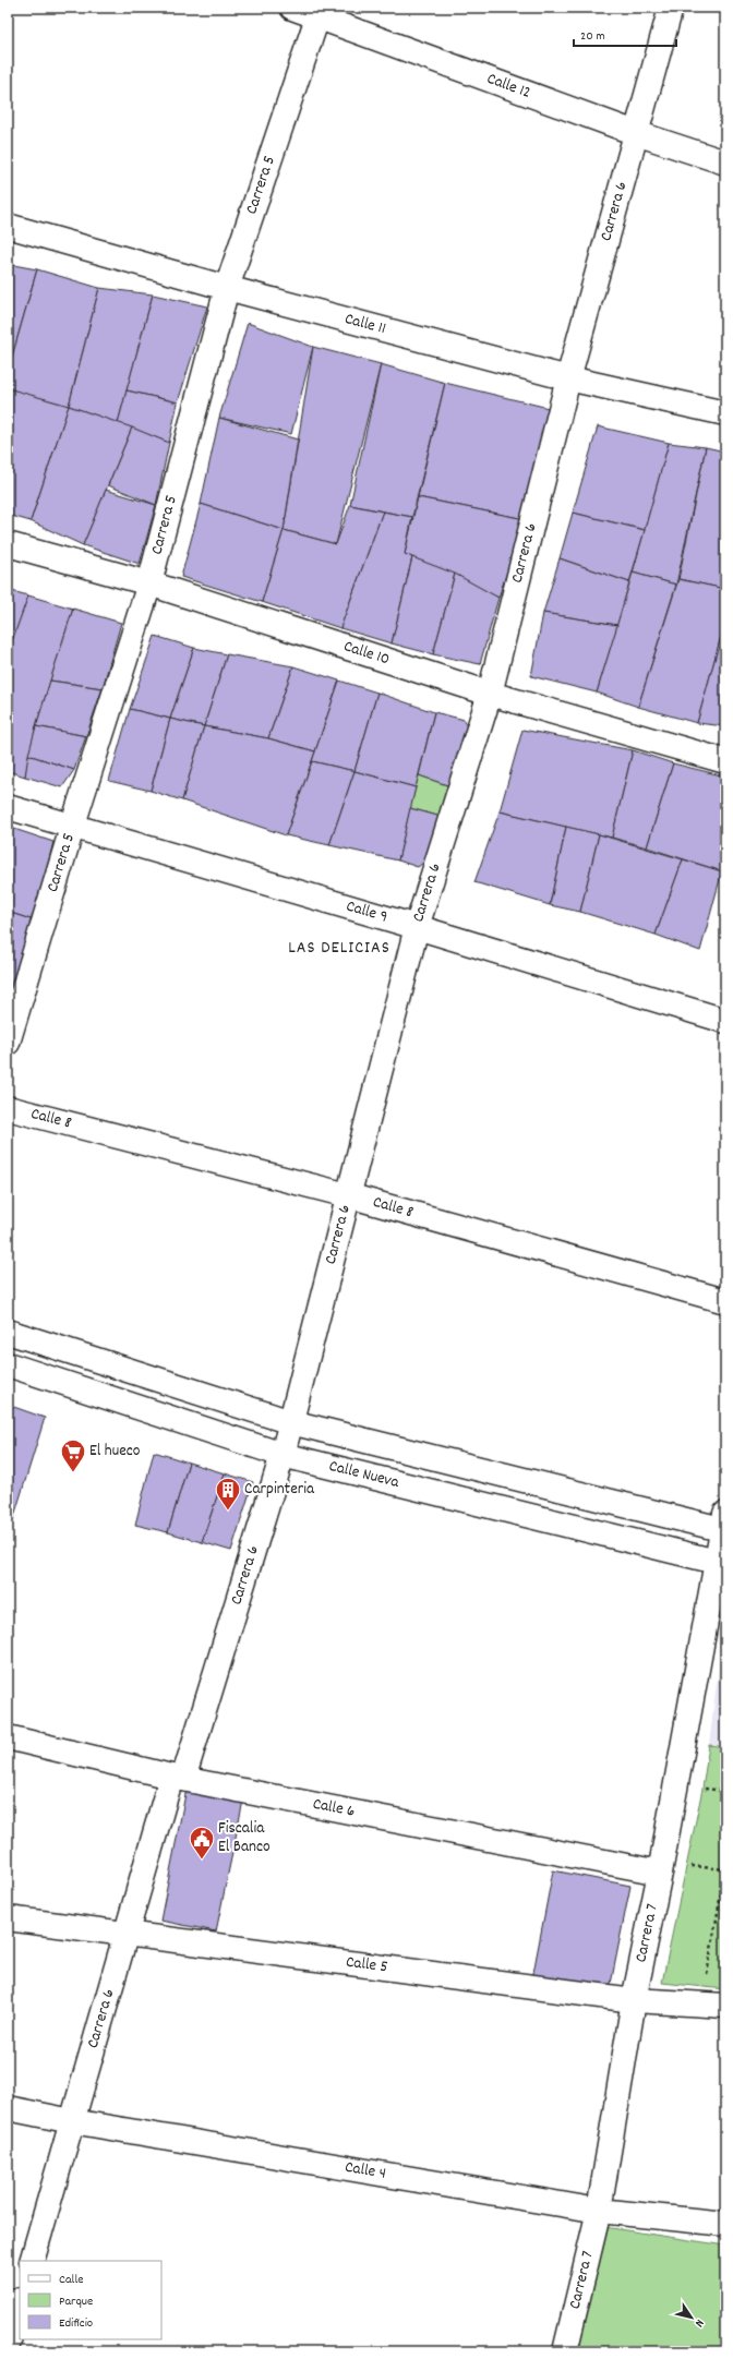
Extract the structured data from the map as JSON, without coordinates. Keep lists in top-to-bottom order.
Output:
{
  "streets": {
    "street": [
      "Calle 12",
      "Carrera 5",
      "Carrera 6",
      "Calle 11",
      "Calle 10",
      "Calle 9",
      "Calle 8",
      "Calle Nueva",
      "Calle 6",
      "Carrera 7",
      "Calle 5",
      "Calle 4"
    ]
  },
  "crossings": [
    ["Calle 12", "Carrera 5"],
    ["Calle 12", "Carrera 6"],
    ["Carrera 5", "Calle 11"],
    ["Carrera 5", "Calle 10"],
    ["Carrera 5", "Calle 9"],
    ["Carrera 6", "Calle 11"],
    ["Carrera 6", "Calle 10"],
    ["Carrera 6", "Calle 9"],
    ["Carrera 6", "Calle 8"],
    ["Carrera 6", "Calle Nueva"],
    ["Carrera 6", "Calle 6"],
    ["Carrera 6", "Calle 5"],
    ["Carrera 6", "Calle 4"],
    ["Calle Nueva", "Carrera 7"],
    ["Calle 6", "Carrera 7"],
    ["Carrera 7", "Calle 5"],
    ["Carrera 7", "Calle 4"]
  ],
  "districts": ["LAS DELICIAS"],
  "places": {
    "supermarket": ["El hueco"],
    "building": ["Carpinteria"],
    "public building": ["Fiscalia El Banco"]
  },
  "legend": ["Calle", "Parque", "Edificio"],
  "scale_bar": "20 m",
  "north": "bottom right"
}
